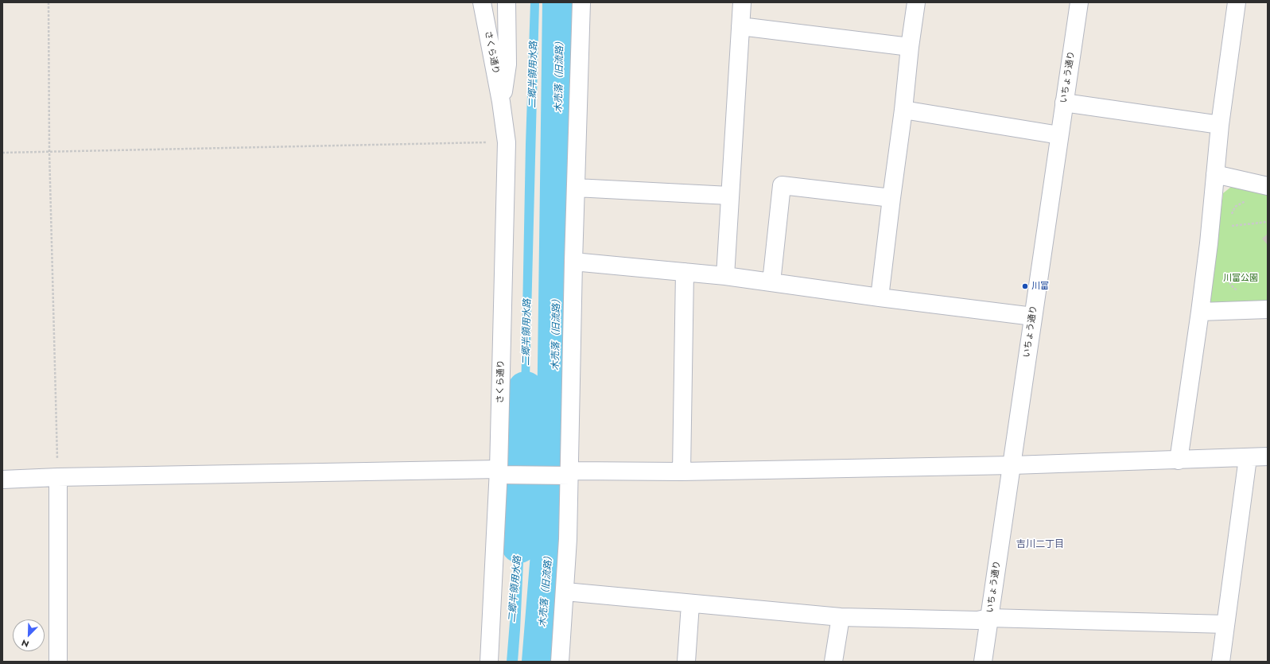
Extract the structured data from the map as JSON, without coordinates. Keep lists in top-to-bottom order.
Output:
{
  "streets": {
    "street": ["さくら通り", "いちょう通り"]
  },
  "districts": ["吉川二丁目"],
  "water": ["二郷半領用水路", "木売落（旧流路）"],
  "parks": ["川富公園"],
  "places": ["川富"],
  "north": "bottom left"
}
